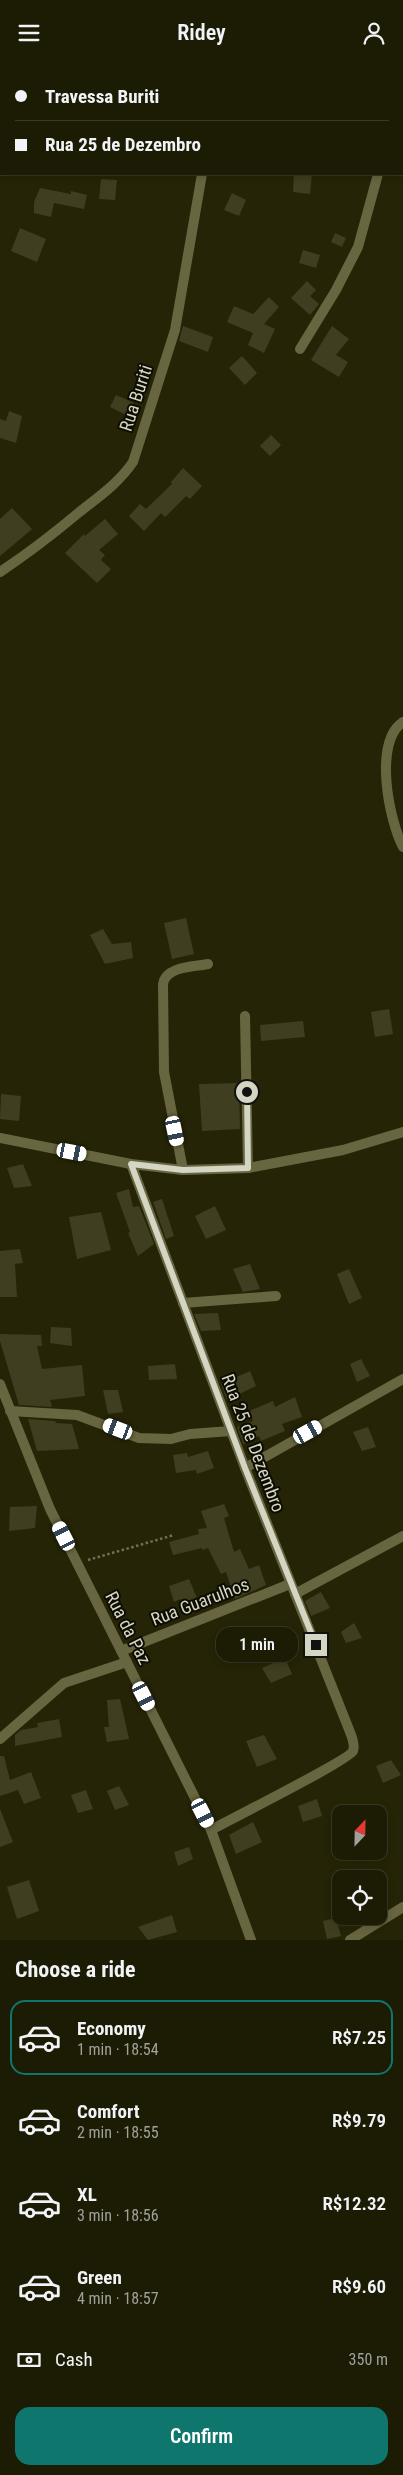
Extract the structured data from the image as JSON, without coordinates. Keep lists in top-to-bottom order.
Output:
{
  "streets": {
    "street": [
      "Rua Buriti",
      "Rua 25 de Dezembro",
      "Rua Guarulhos",
      "Rua da Paz"
    ]
  },
  "crossings": [
    ["Rua 25 de Dezembro", "Rua Guarulhos"],
    ["Rua 25 de Dezembro", "Rua da Paz"],
    ["Rua Guarulhos", "Rua da Paz"]
  ],
  "north": "top",
  "page": {
    "header": "Ridey",
    "banner": ["Travessa Buriti", "Rua 25 de Dezembro"],
    "bubble": "1 min",
    "heading": "Choose a ride",
    "list": [
      {
        "name": "Economy",
        "note": "1 min · 18:54",
        "value": "R$7.25"
      },
      {
        "name": "Comfort",
        "note": "2 min · 18:55",
        "value": "R$9.79"
      },
      {
        "name": "XL",
        "note": "3 min · 18:56",
        "value": "R$12.32"
      },
      {
        "name": "Green",
        "note": "4 min · 18:57",
        "value": "R$9.60"
      }
    ],
    "pay": ["Cash", "350 m"],
    "buttons": "Confirm"
  }
}
